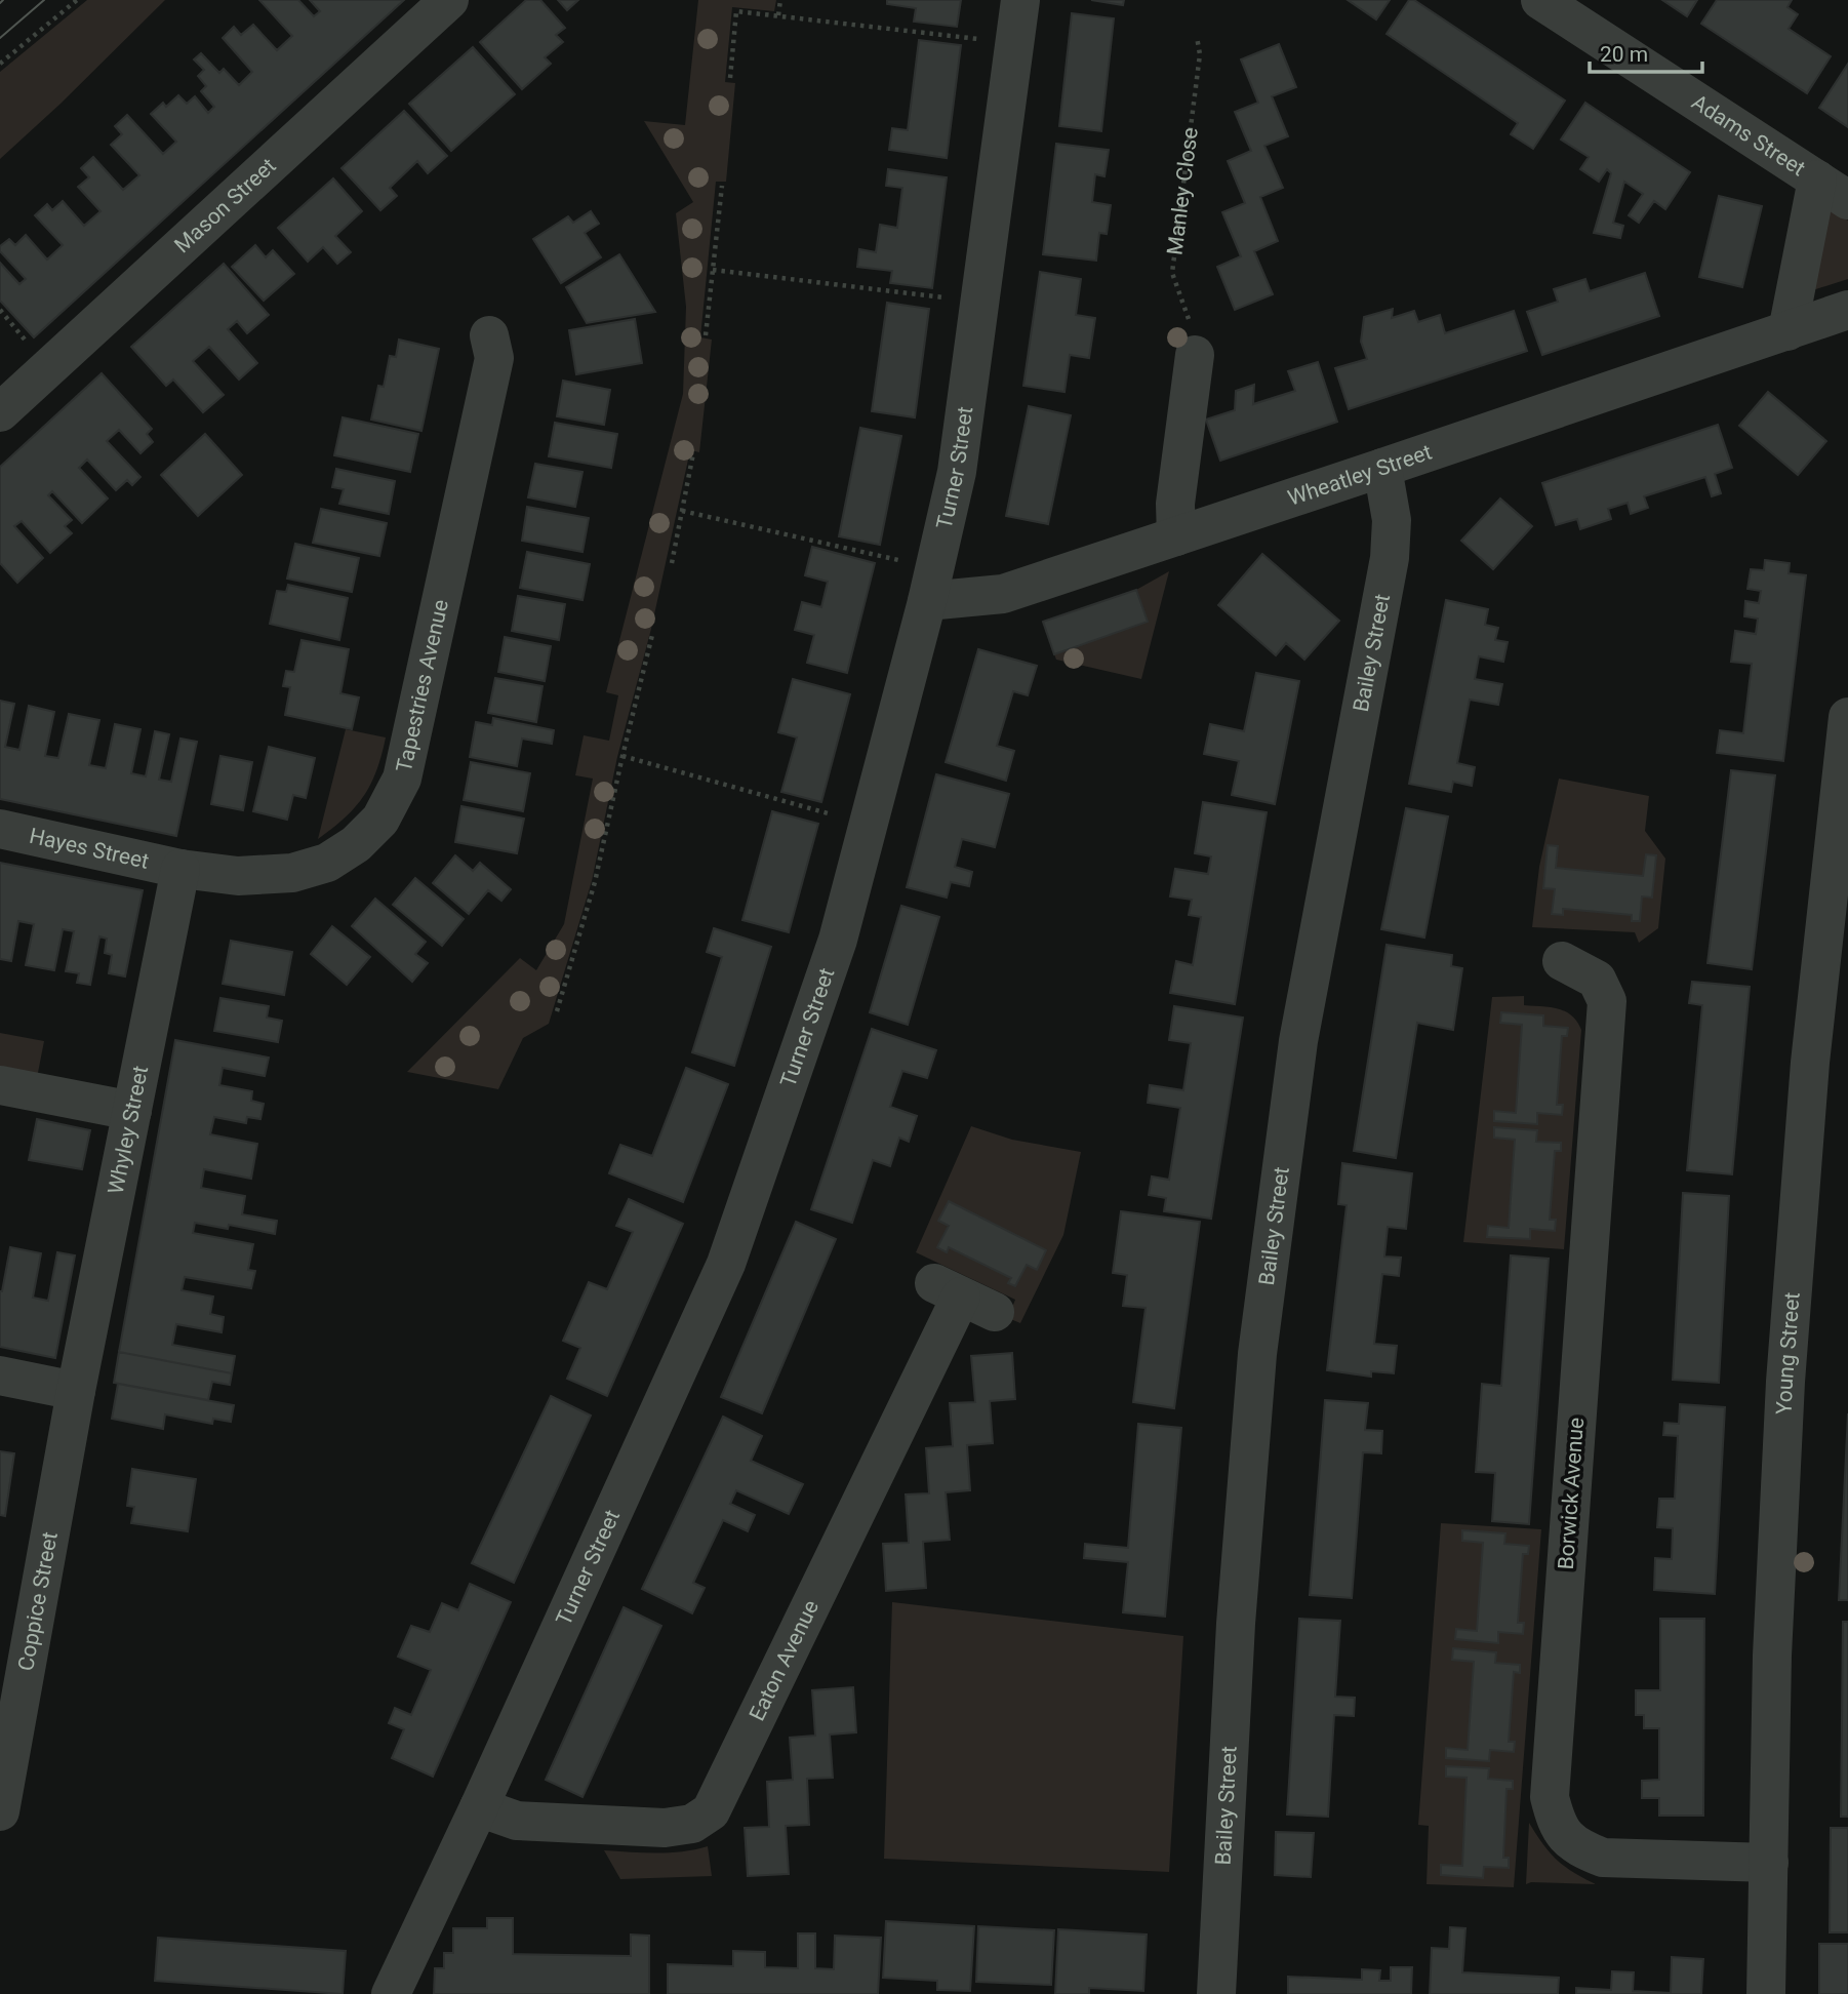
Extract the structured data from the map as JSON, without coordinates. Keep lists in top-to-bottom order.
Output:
{
  "streets": {
    "street": [
      "Adams Street",
      "Mason Street",
      "Turner Street",
      "Wheatley Street",
      "Bailey Street",
      "Tapestries Avenue",
      "Hayes Street",
      "Whyley Street",
      "Young Street",
      "Borwick Avenue",
      "Coppice Street",
      "Eaton Avenue"
    ],
    "path": ["Manley Close"]
  },
  "crossings": [
    ["Turner Street", "Wheatley Street"],
    ["Turner Street", "Eaton Avenue"],
    ["Wheatley Street", "Bailey Street"],
    ["Tapestries Avenue", "Hayes Street"],
    ["Tapestries Avenue", "Whyley Street"],
    ["Hayes Street", "Whyley Street"],
    ["Whyley Street", "Coppice Street"],
    ["Young Street", "Borwick Avenue"]
  ],
  "scale_bar": "20 m"
}
